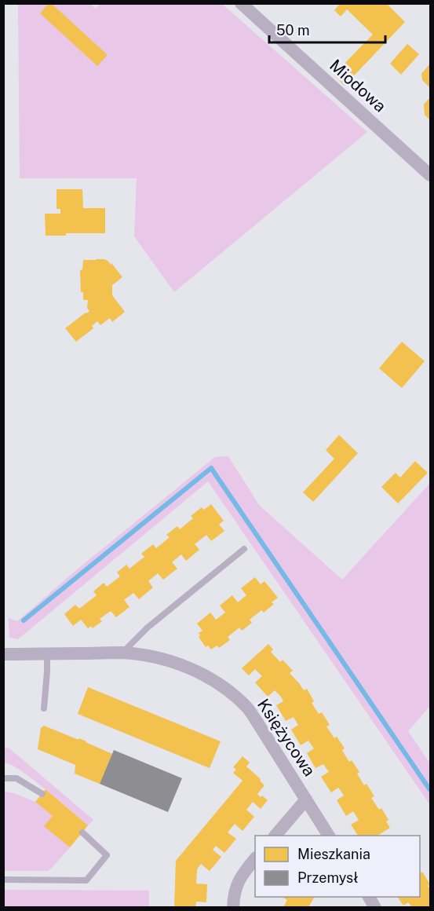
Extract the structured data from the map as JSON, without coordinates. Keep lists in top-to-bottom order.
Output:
{
  "streets": {
    "street": ["Miodowa", "Księżycowa"]
  },
  "legend": ["Mieszkania", "Przemysł"],
  "scale_bar": "50 m"
}
